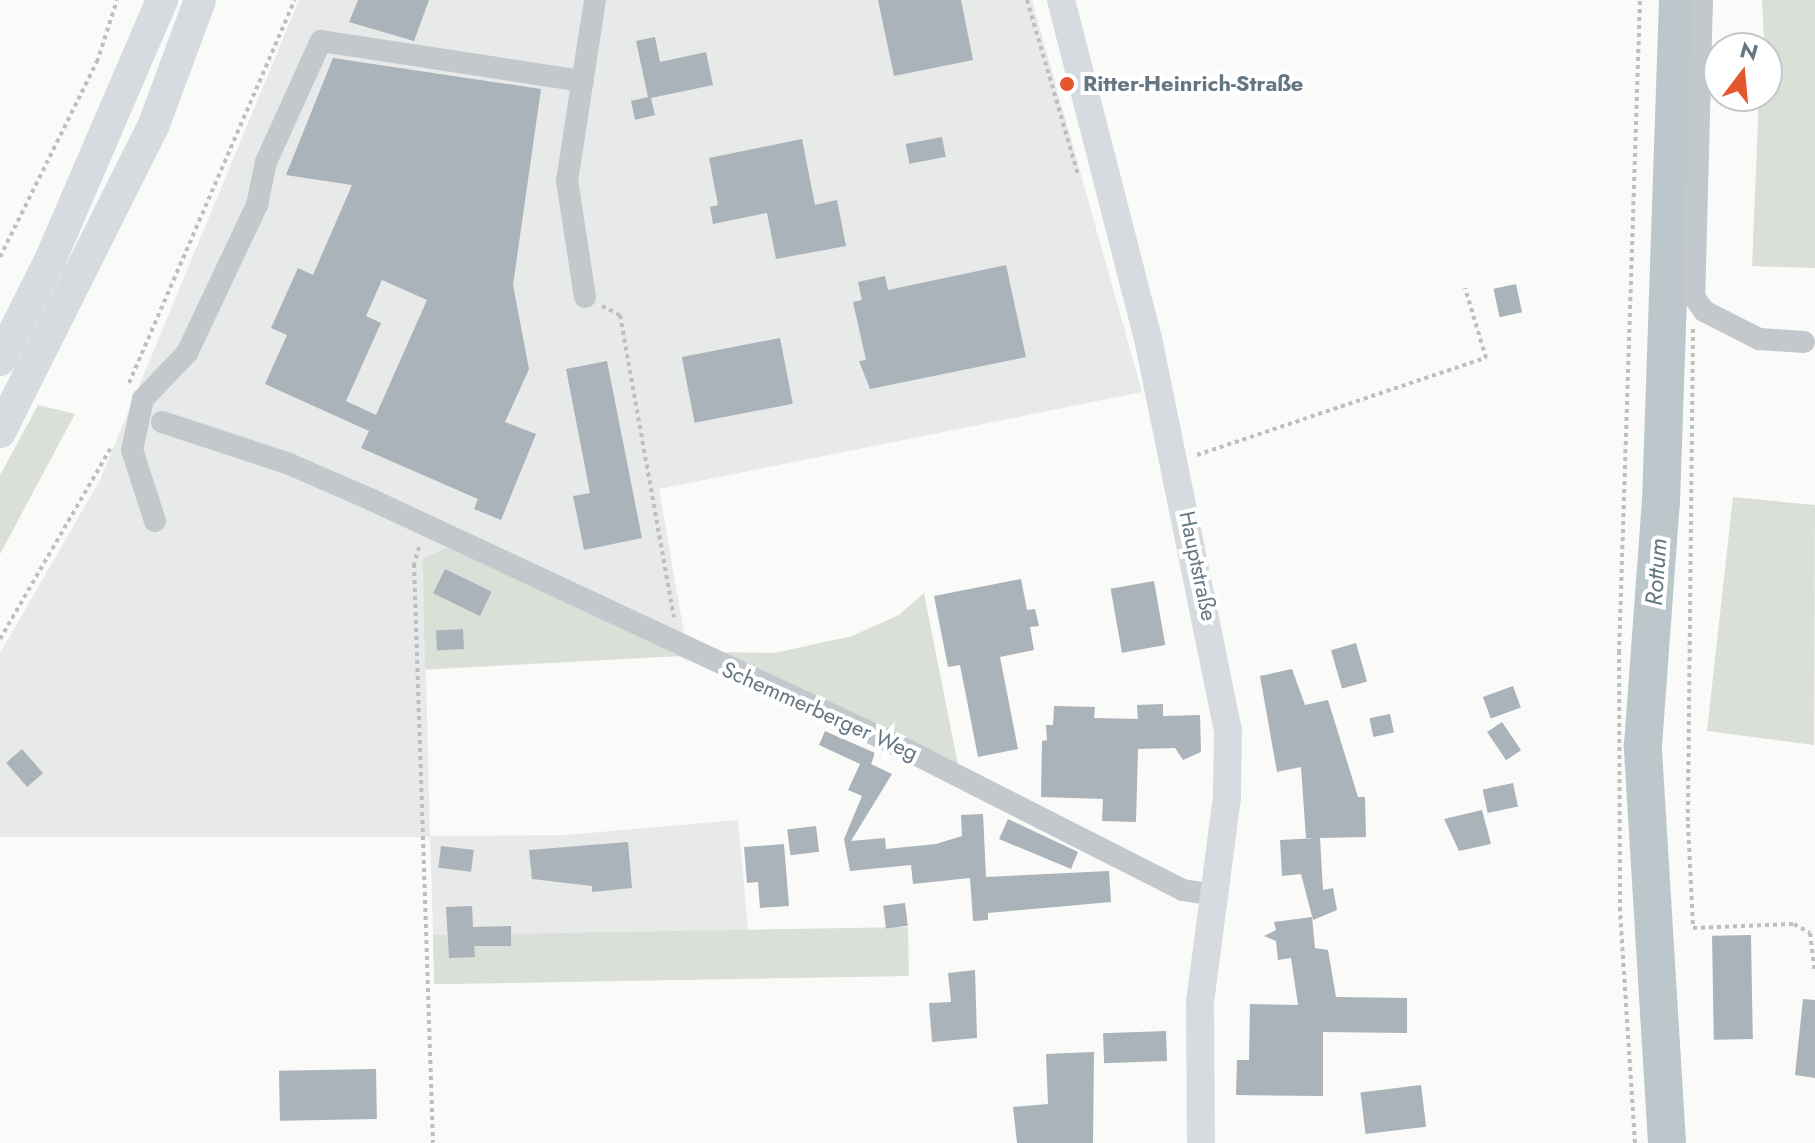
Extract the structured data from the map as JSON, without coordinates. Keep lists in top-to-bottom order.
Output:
{
  "streets": {
    "main road": ["Hauptstraße"],
    "street": ["Schemmerberger Weg"]
  },
  "crossings": [
    ["Hauptstraße", "Schemmerberger Weg"]
  ],
  "water": ["Rottum"],
  "places": ["Ritter-Heinrich-Straße"],
  "north": "top"
}
